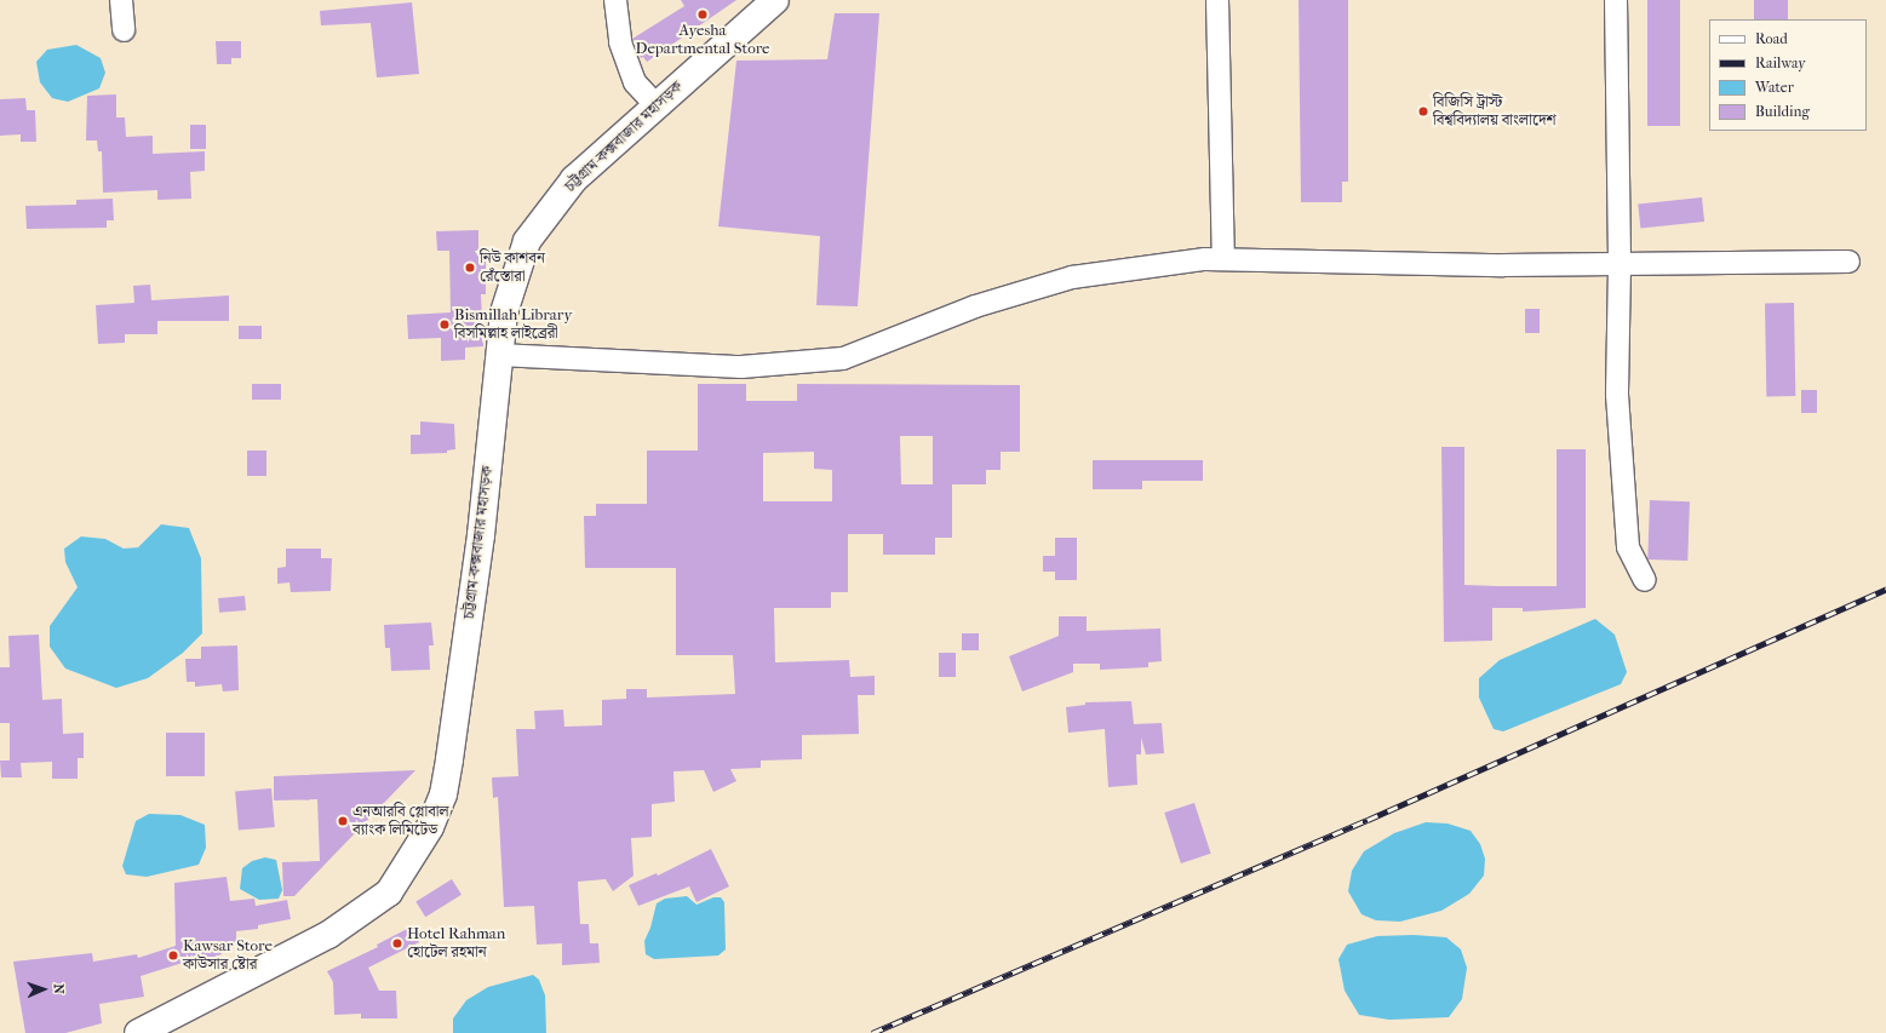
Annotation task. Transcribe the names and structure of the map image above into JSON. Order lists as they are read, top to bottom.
{
  "streets": {
    "highway": ["চট্টগ্রাম-কক্সবাজার মহাসড়ক"]
  },
  "places": [
    "Ayesha Departmental Store",
    "বিজিসি ট্রাস্ট বিশ্ববিদ্যালয় বাংলাদেশ",
    "নিউ কাশবন রেঁস্তোরা",
    "Bismillah Library বিসমিল্লাহ লাইব্রেরী",
    "এনআরবি গ্লোবাল ব্যাংক লিমিটেড",
    "Hotel Rahman হোটেল রহমান",
    "Kawsar Store কাউসার ষ্টোর"
  ],
  "legend": [
    "Road",
    "Railway",
    "Water",
    "Building"
  ],
  "north": "right"
}
